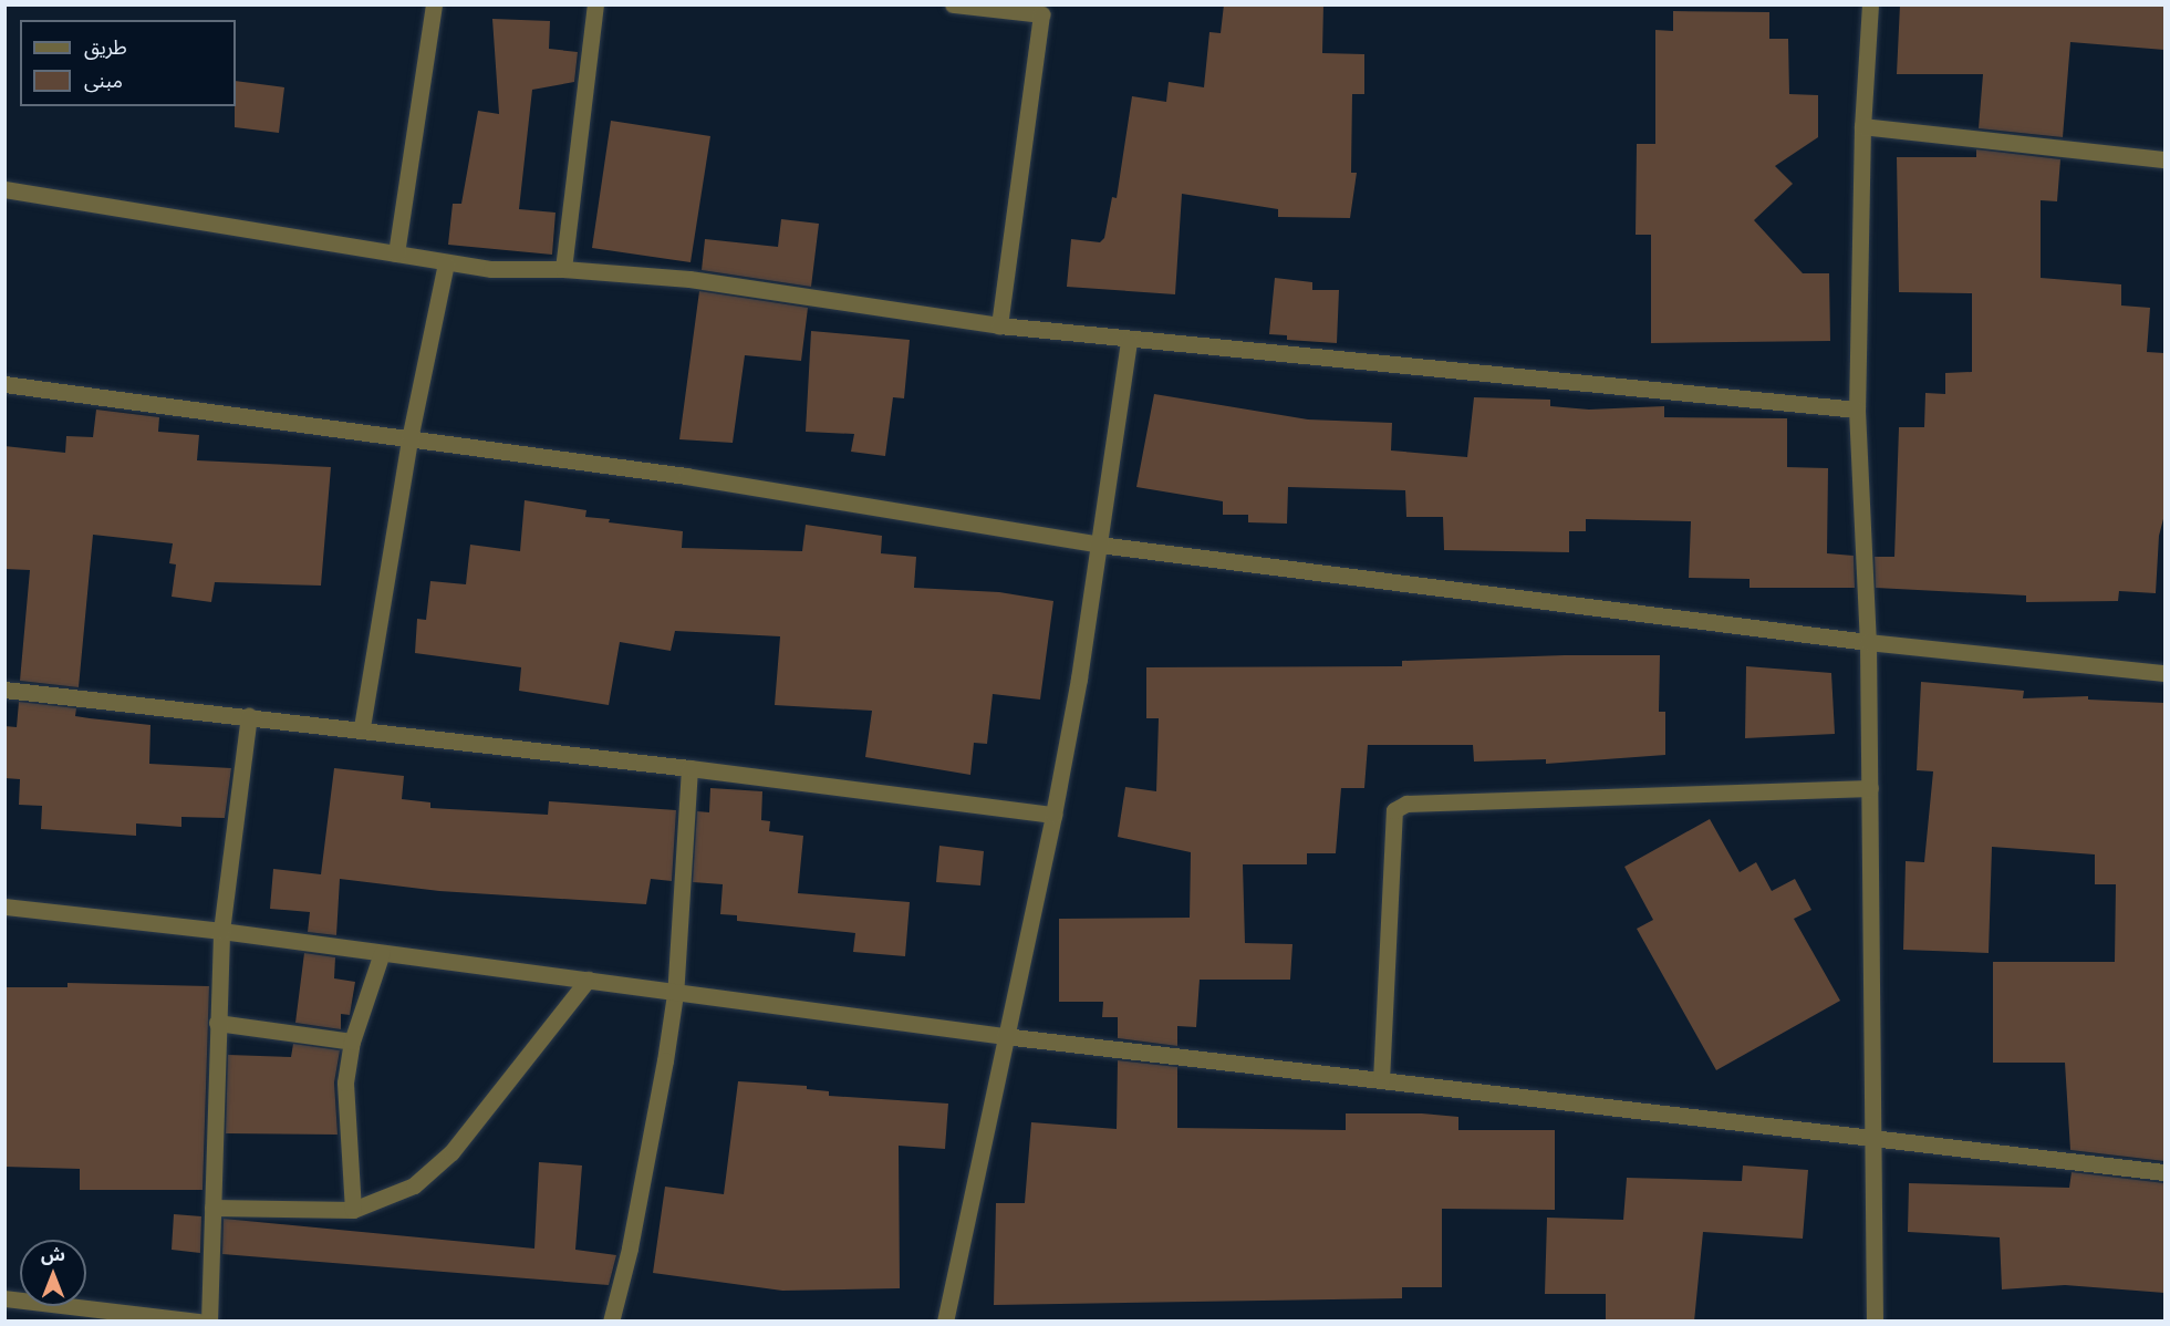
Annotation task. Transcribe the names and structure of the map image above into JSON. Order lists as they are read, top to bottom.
{
  "legend": ["طريق", "مبنى"],
  "north": "top"
}
